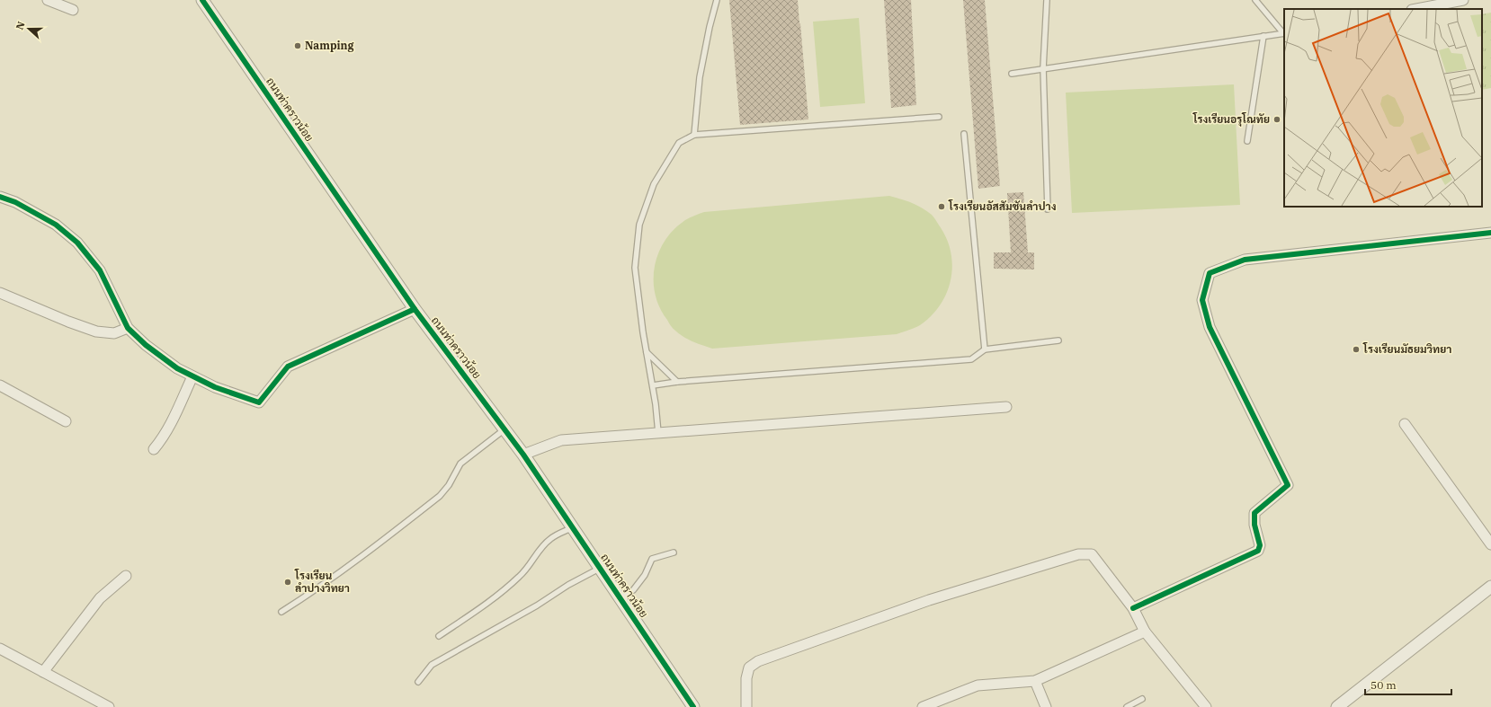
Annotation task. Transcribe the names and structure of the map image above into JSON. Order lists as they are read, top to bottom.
{
  "streets": {
    "street": ["ถนนท่าคราวน้อย"]
  },
  "places": [
    "Namping",
    "โรงเรียนอรุโณทัย",
    "โรงเรียนอัสสัมชันลำปาง",
    "โรงเรียนมัธยมวิทยา",
    "โรงเรียน ลำปางวิทยา"
  ],
  "scale_bar": "50 m",
  "north": "left"
}
